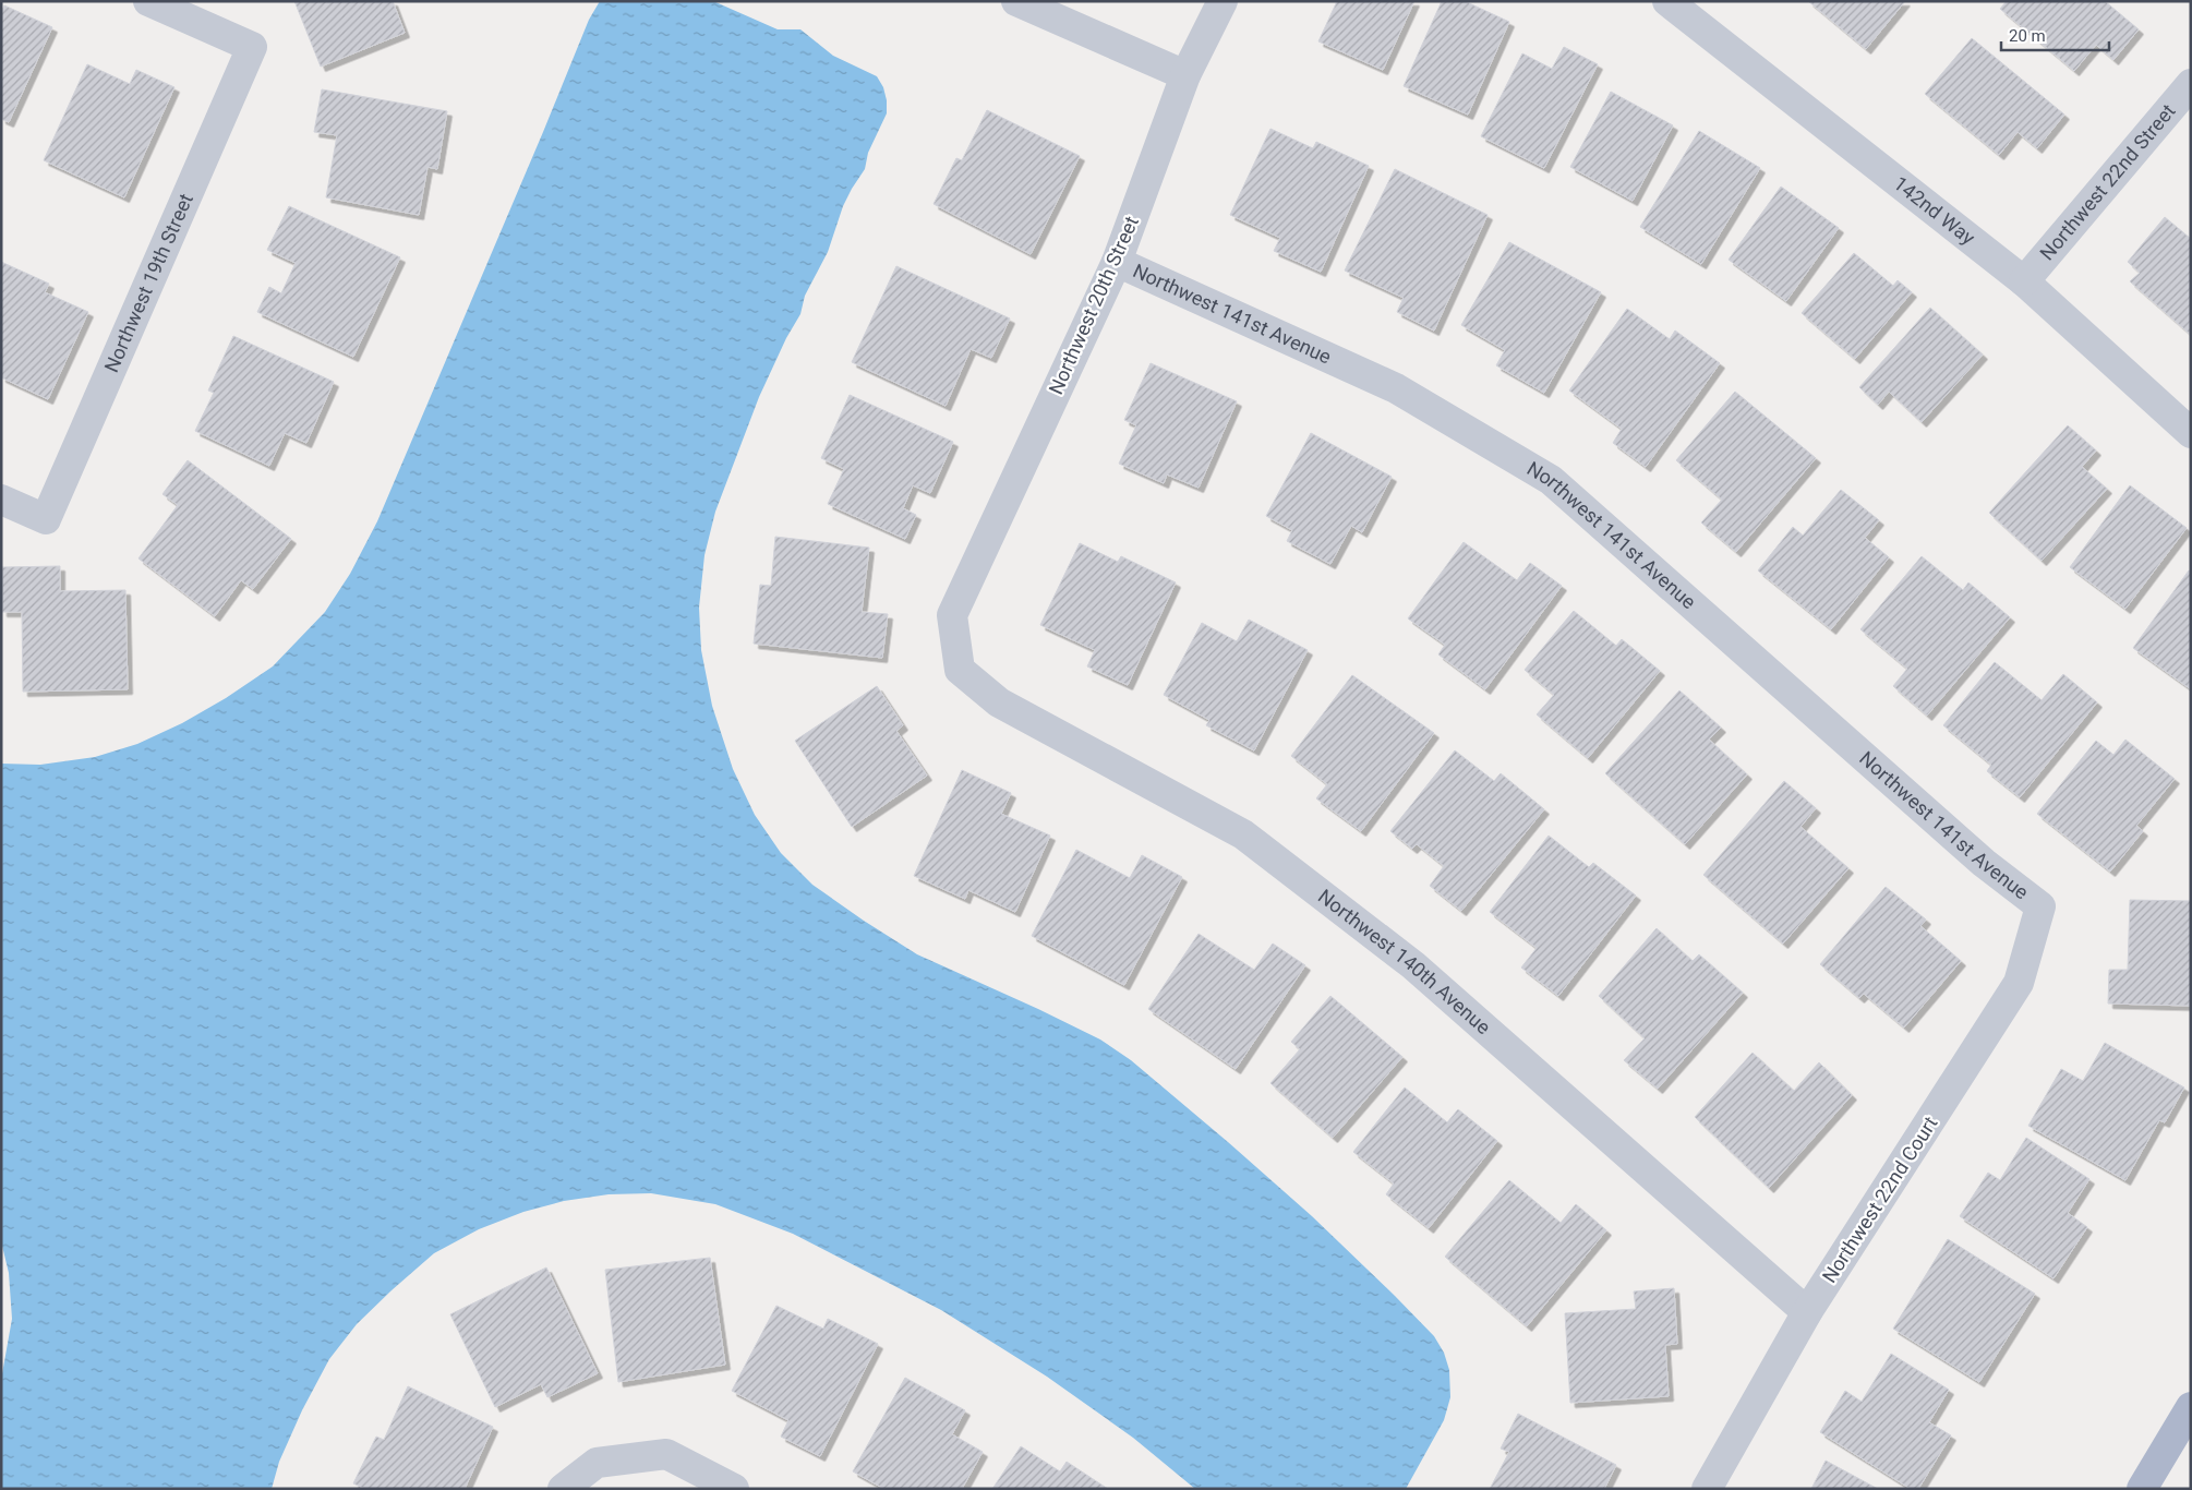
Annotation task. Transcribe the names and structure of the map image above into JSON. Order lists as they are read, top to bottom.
{
  "streets": {
    "street": [
      "Northwest 22nd Street",
      "142nd Way",
      "Northwest 19th Street",
      "Northwest 20th Street",
      "Northwest 141st Avenue",
      "Northwest 140th Avenue",
      "Northwest 22nd Court"
    ]
  },
  "crossings": [
    ["Northwest 22nd Street", "142nd Way"],
    ["Northwest 20th Street", "Northwest 141st Avenue"],
    ["Northwest 20th Street", "Northwest 140th Avenue"],
    ["Northwest 141st Avenue", "Northwest 22nd Court"],
    ["Northwest 140th Avenue", "Northwest 22nd Court"]
  ],
  "scale_bar": "20 m"
}
